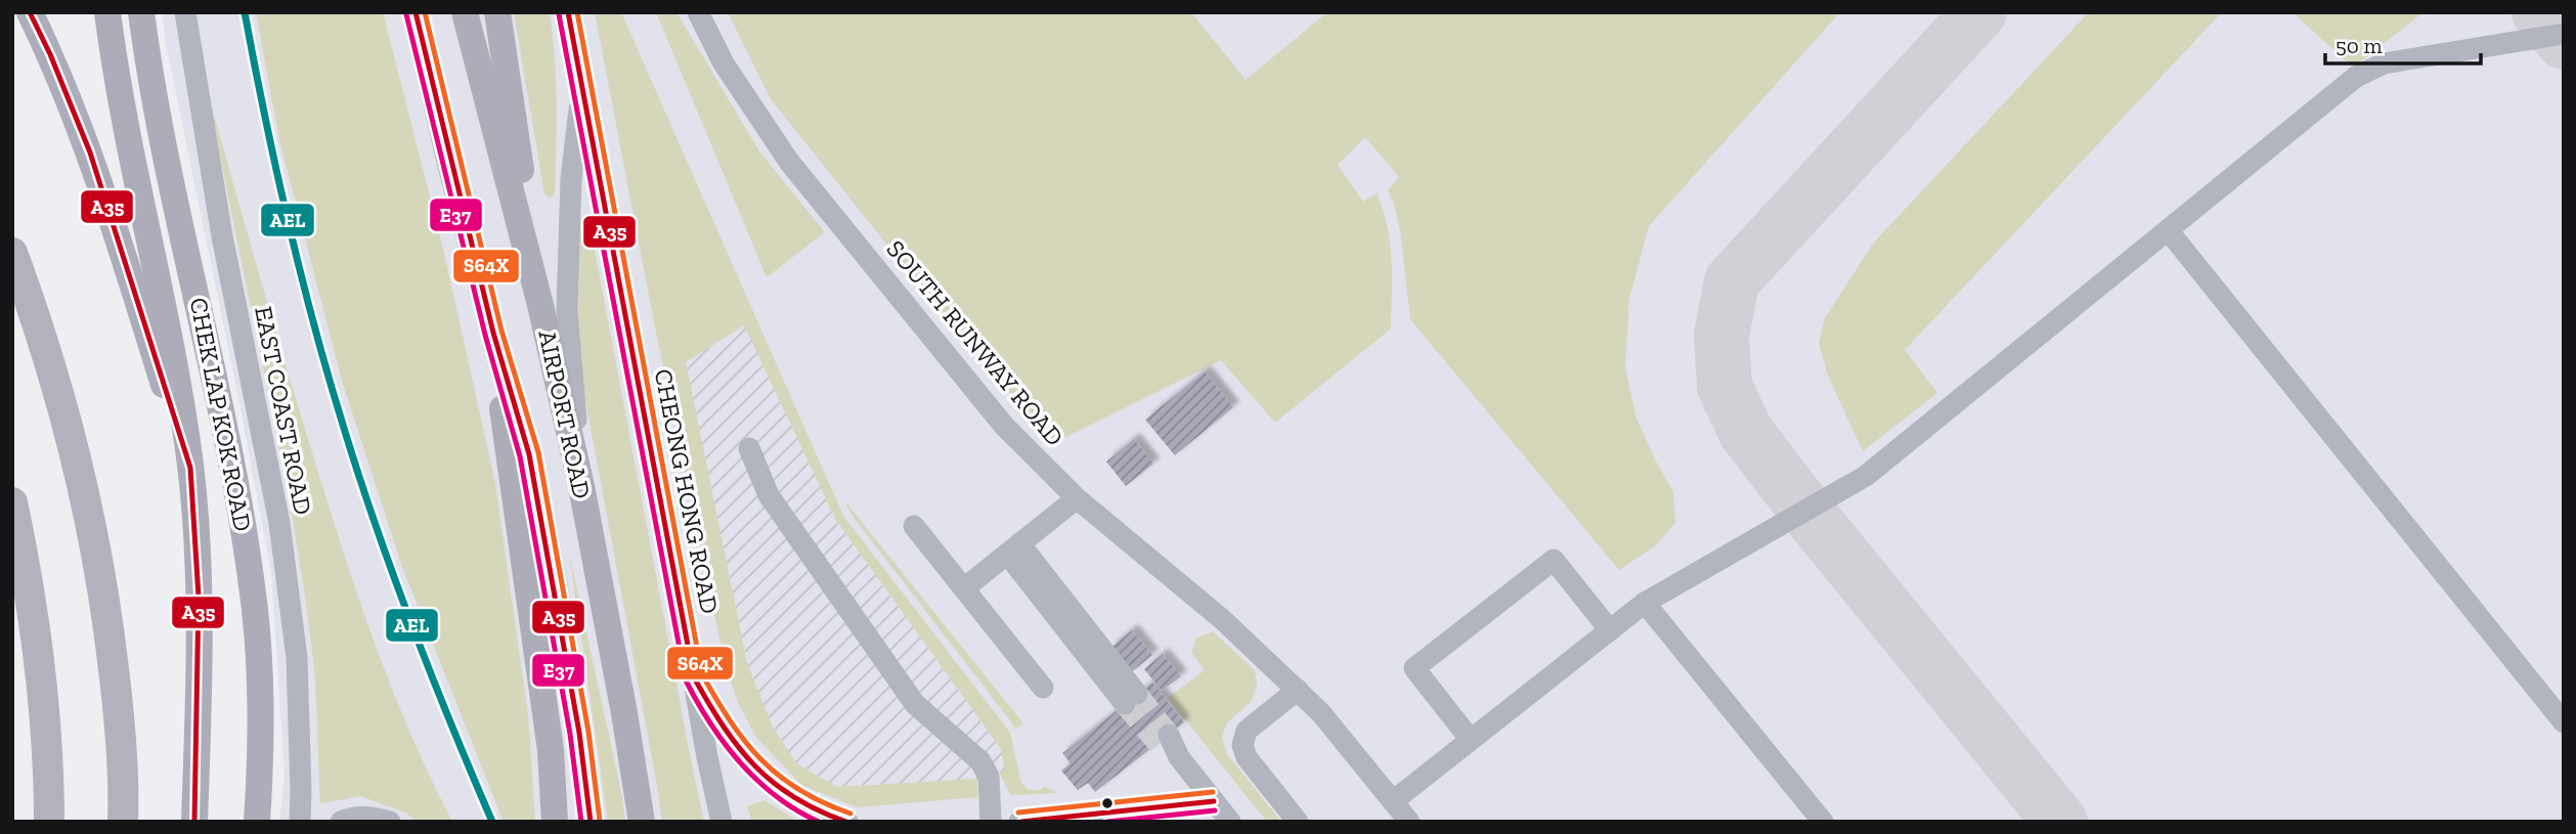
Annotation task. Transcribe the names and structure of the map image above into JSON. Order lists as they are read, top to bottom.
{
  "streets": {
    "main road": ["CHEK LAP KOK ROAD", "AIRPORT ROAD"],
    "street": ["SOUTH RUNWAY ROAD", "EAST COAST ROAD", "CHEONG HONG ROAD"]
  },
  "lines": [
    "transit line AEL",
    "transit line A35",
    "transit line S64X",
    "transit line E37"
  ],
  "scale_bar": "50 m"
}
